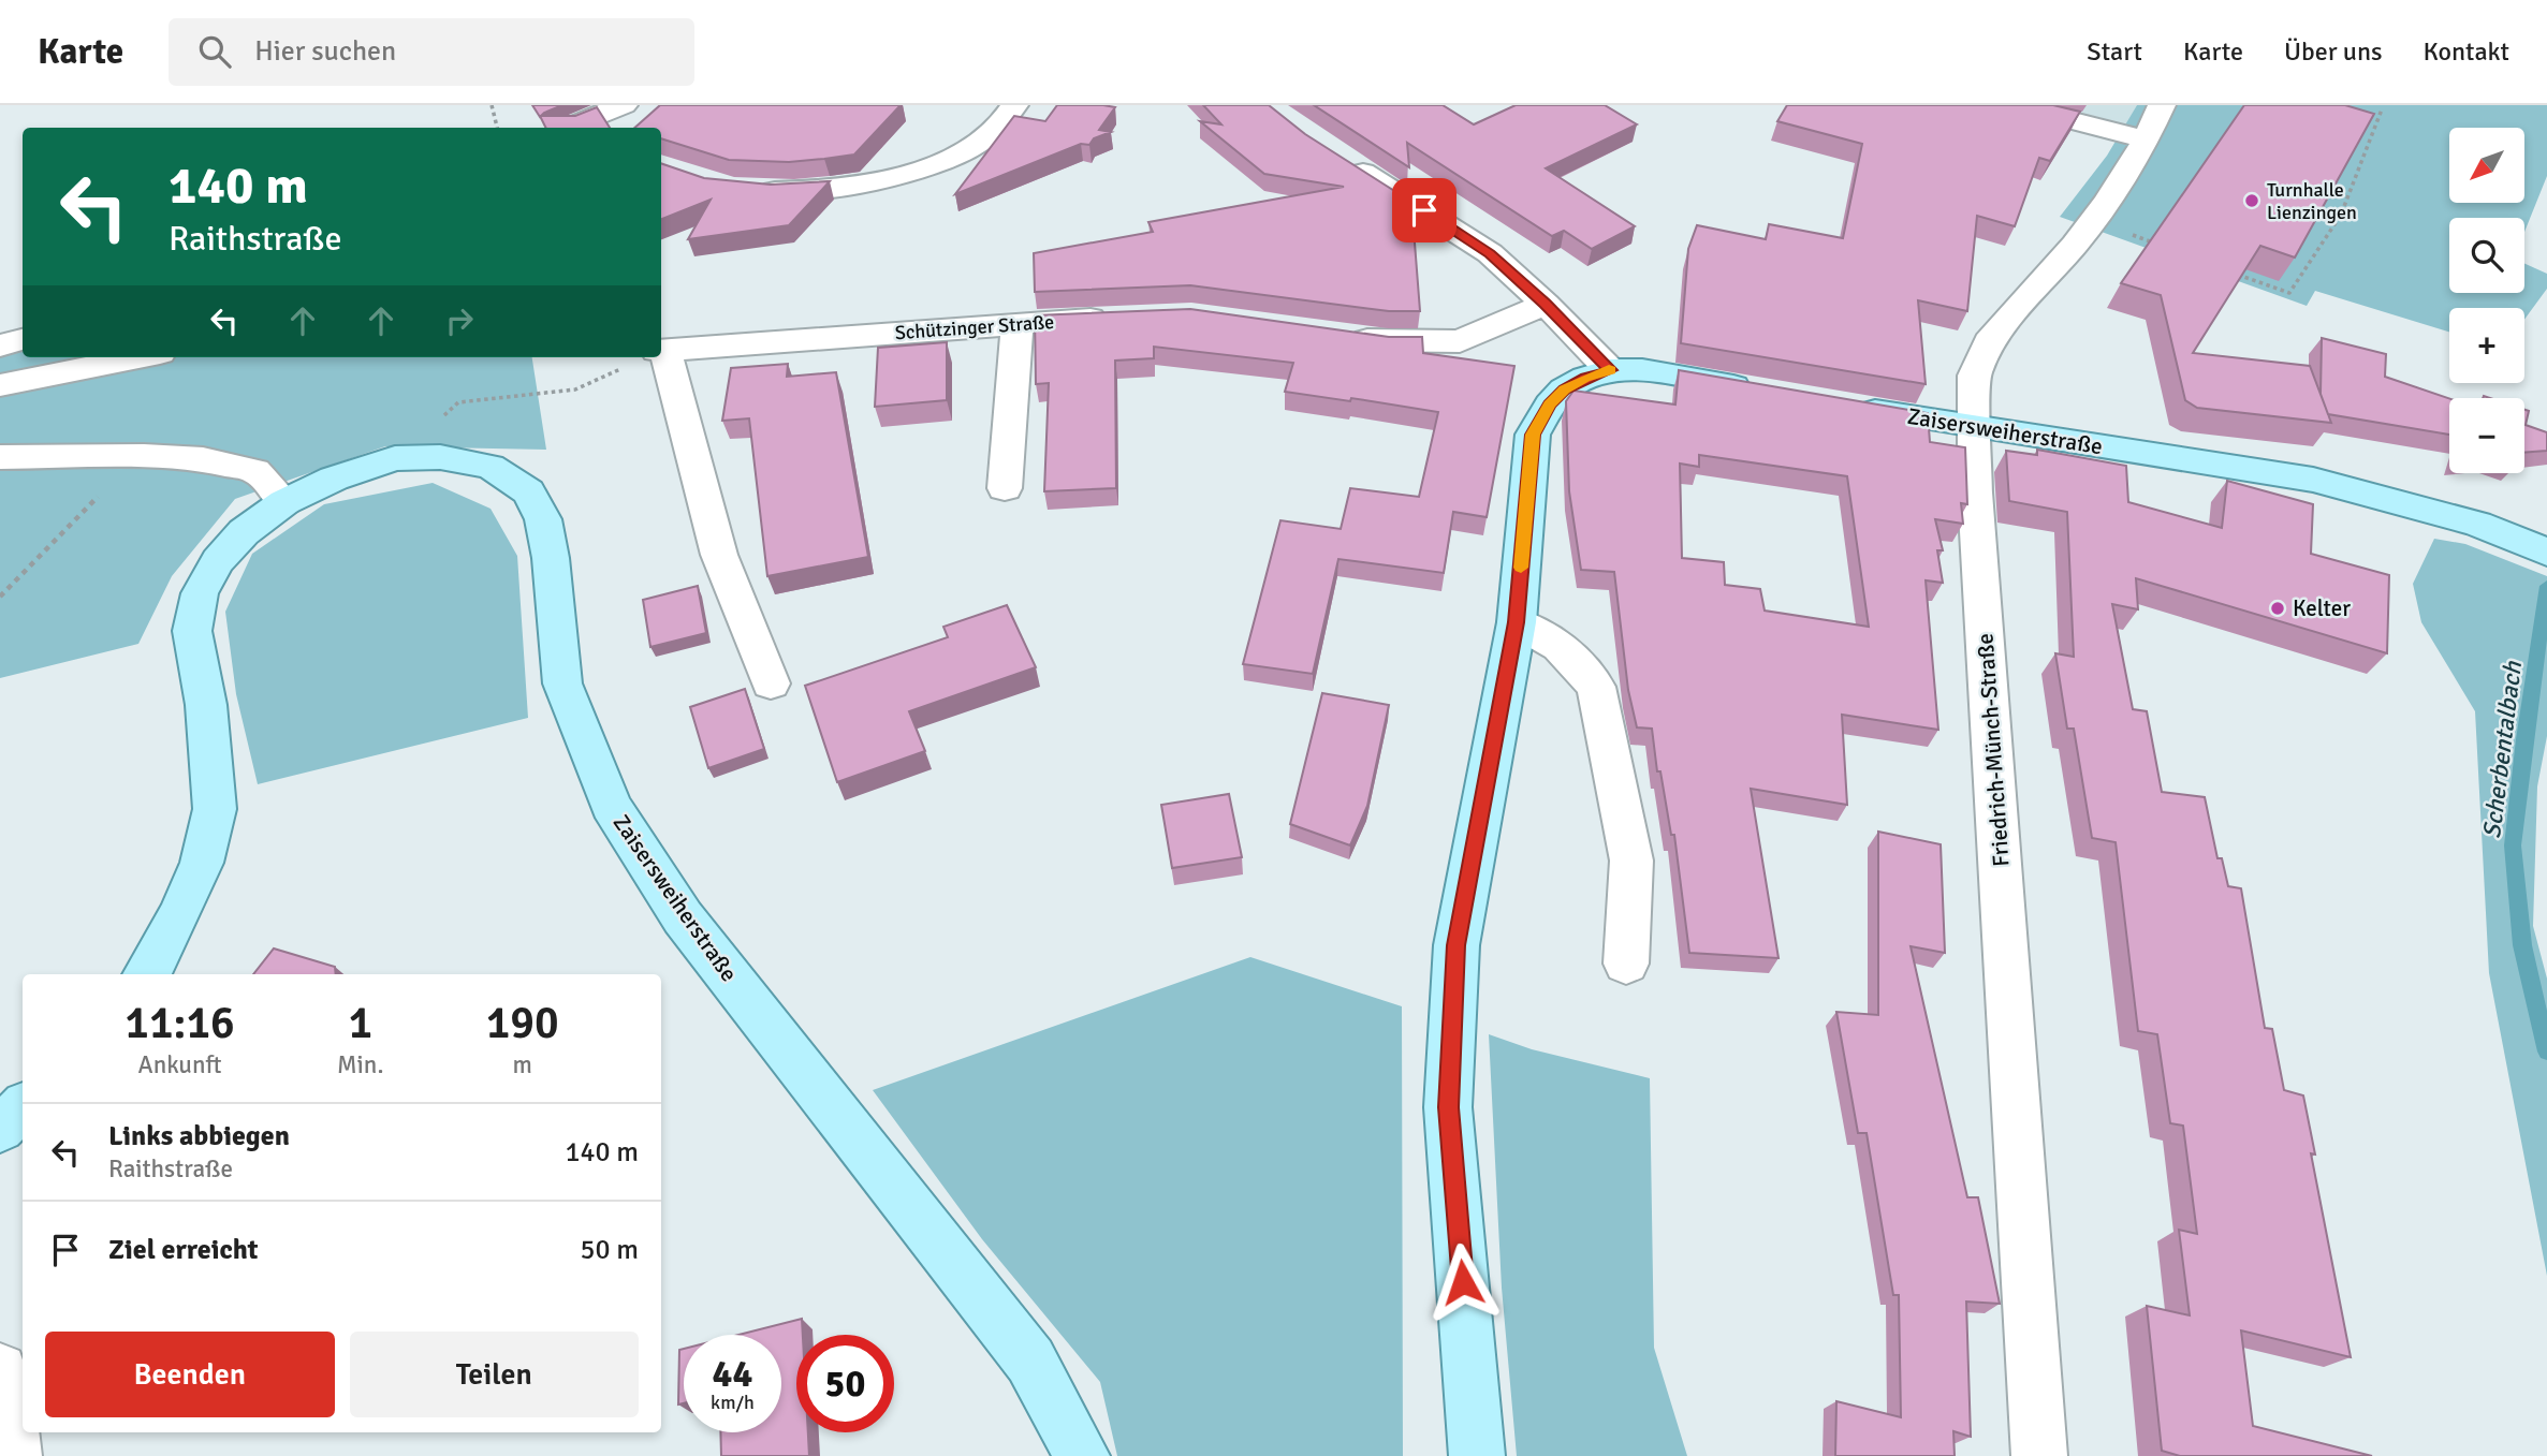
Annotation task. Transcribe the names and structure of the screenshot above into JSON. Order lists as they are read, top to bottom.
{
  "streets": {
    "main road": ["Zaisersweiherstraße"],
    "street": ["Schützinger Straße", "Friedrich-Münch-Straße"]
  },
  "crossings": [
    ["Zaisersweiherstraße", "Friedrich-Münch-Straße"]
  ],
  "water": ["Scherbentalbach"],
  "places": ["Turnhalle Lienzingen", "Kelter"],
  "north": "bottom left",
  "page": {
    "header": "Karte",
    "search": "Hier suchen",
    "nav": [
      "Start",
      "Karte",
      "Über uns",
      "Kontakt"
    ],
    "map_buttons": ["+", "−"],
    "turn": ["140 m", "Raithstraße"],
    "eta": [
      "11:16",
      "Ankunft",
      "1",
      "Min.",
      "190",
      "m"
    ],
    "list": [
      {
        "name": "Links abbiegen",
        "note": "Raithstraße",
        "value": "140 m"
      },
      {
        "name": "Ziel erreicht",
        "value": "50 m"
      }
    ],
    "buttons": ["Beenden", "Teilen"],
    "speed": "44 km/h",
    "limit": "50"
  }
}
